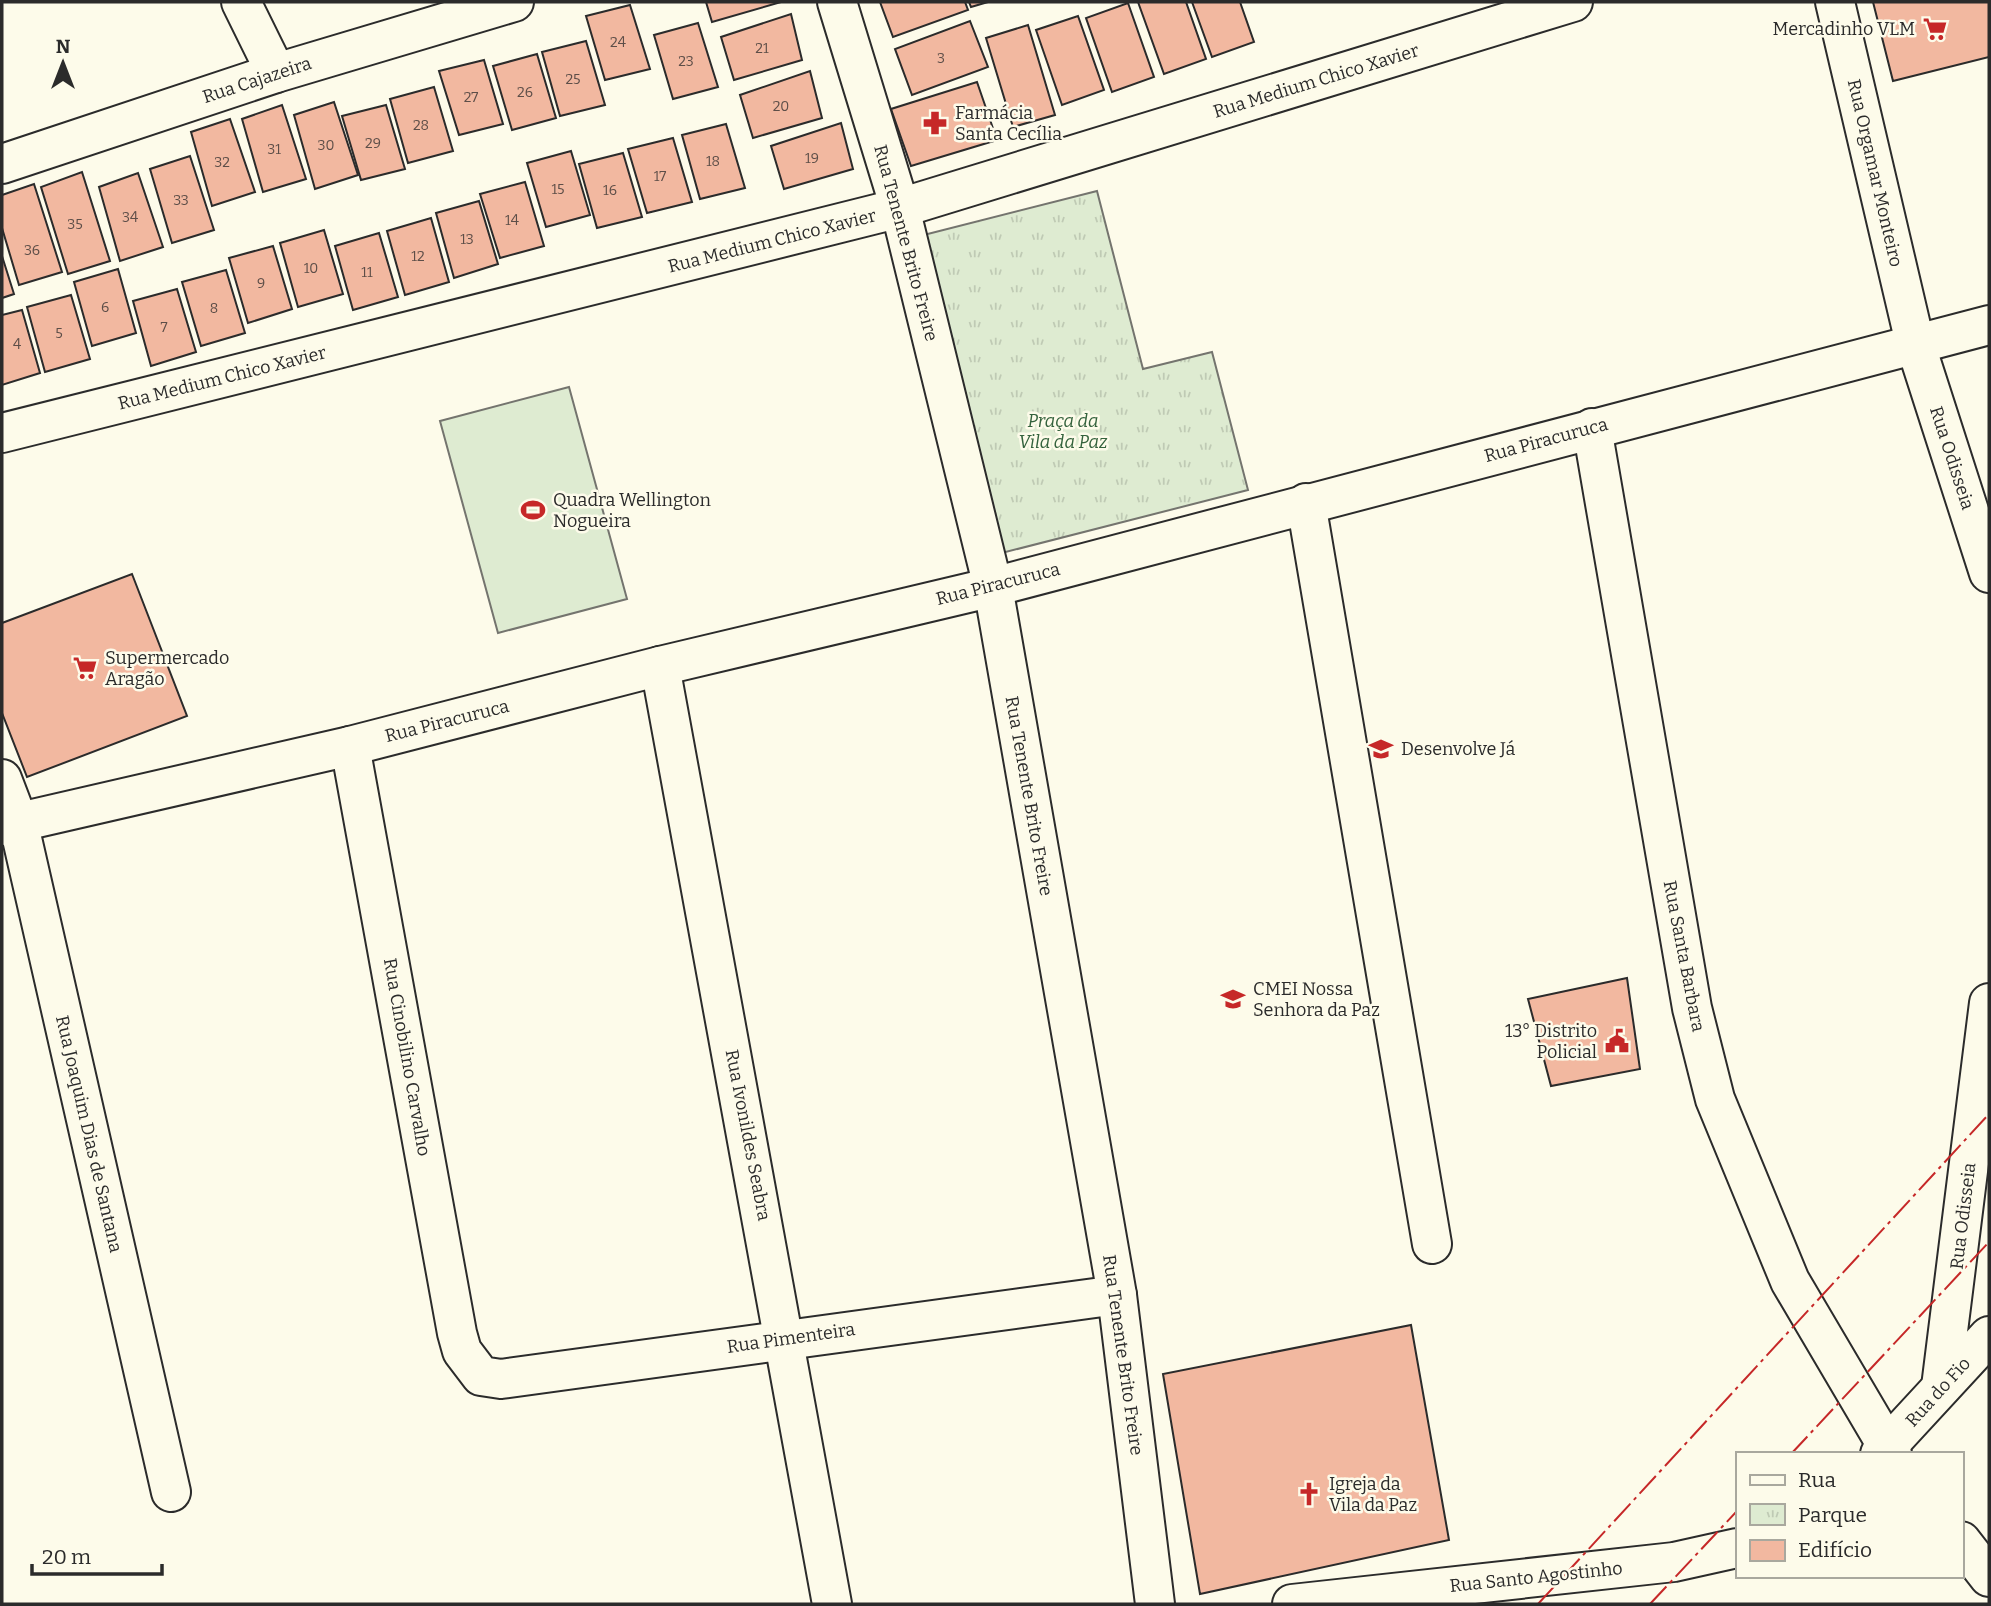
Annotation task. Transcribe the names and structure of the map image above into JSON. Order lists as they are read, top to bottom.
{
  "streets": {
    "street": [
      "Rua Cajazeira",
      "Rua Medium Chico Xavier",
      "Rua Orgamar Monteiro",
      "Rua Tenente Brito Freire",
      "Rua Piracuruca",
      "Rua Odisseia",
      "Rua Santa Barbara",
      "Rua Cinobilino Carvalho",
      "Rua Joaquim Dias de Santana",
      "Rua Ivonildes Seabra",
      "Rua Pimenteira",
      "Rua do Fio",
      "Rua Santo Agostinho"
    ]
  },
  "crossings": [
    ["Rua Medium Chico Xavier", "Rua Tenente Brito Freire"],
    ["Rua Orgamar Monteiro", "Rua Piracuruca"],
    ["Rua Orgamar Monteiro", "Rua Odisseia"],
    ["Rua Tenente Brito Freire", "Rua Piracuruca"],
    ["Rua Tenente Brito Freire", "Rua Pimenteira"],
    ["Rua Piracuruca", "Rua Odisseia"],
    ["Rua Piracuruca", "Rua Santa Barbara"],
    ["Rua Piracuruca", "Rua Cinobilino Carvalho"],
    ["Rua Piracuruca", "Rua Joaquim Dias de Santana"],
    ["Rua Piracuruca", "Rua Ivonildes Seabra"],
    ["Rua Odisseia", "Rua do Fio"],
    ["Rua Santa Barbara", "Rua do Fio"],
    ["Rua Cinobilino Carvalho", "Rua Pimenteira"],
    ["Rua Ivonildes Seabra", "Rua Pimenteira"]
  ],
  "parks": ["Praça da Vila da Paz"],
  "places": {
    "supermarket": ["Mercadinho VLM", "Supermercado Aragão"],
    "pharmacy": ["Farmácia Santa Cecília"],
    "sports": ["Quadra Wellington Nogueira"],
    "school or university": ["Desenvolve Já", "CMEI Nossa Senhora da Paz"],
    "public building": ["13° Distrito Policial"],
    "church": ["Igreja da Vila da Paz"]
  },
  "house_numbers": [
    "24",
    "21",
    "3",
    "23",
    "25",
    "26",
    "27",
    "20",
    "28",
    "29",
    "30",
    "31",
    "19",
    "18",
    "32",
    "17",
    "15",
    "16",
    "33",
    "34",
    "14",
    "35",
    "13",
    "36",
    "12",
    "10",
    "11",
    "9",
    "6",
    "8",
    "7",
    "5",
    "4"
  ],
  "legend": ["Rua", "Parque", "Edifício"],
  "scale_bar": "20 m",
  "north": "top"
}
